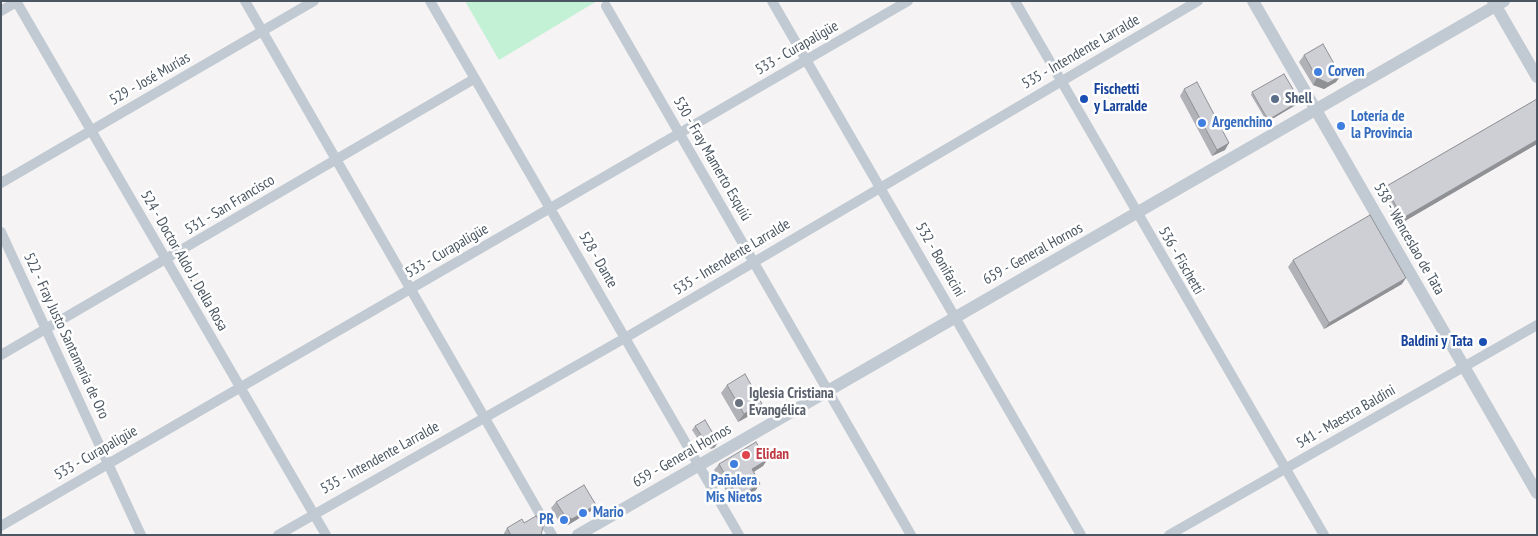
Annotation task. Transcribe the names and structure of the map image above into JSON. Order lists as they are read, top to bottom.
{
  "streets": {
    "street": [
      "533 - Curapaligüe",
      "535 - Intendente Larralde",
      "529 - José Murías",
      "530 - Fray Mamerto Esquiú",
      "531 - San Francisco",
      "538 - Wenceslao de Tata",
      "659 - General Hornos",
      "528 - Dante",
      "532 - Bonifacini",
      "524 - Doctor Aldo J. Della Rosa",
      "536 - Fischetti",
      "522 - Fray Justo Santamaría de Oro",
      "541 - Maestra Baldini"
    ]
  },
  "crossings": [
    ["533 - Curapaligüe", "530 - Fray Mamerto Esquiú"],
    ["533 - Curapaligüe", "528 - Dante"],
    ["533 - Curapaligüe", "532 - Bonifacini"],
    ["533 - Curapaligüe", "524 - Doctor Aldo J. Della Rosa"],
    ["533 - Curapaligüe", "522 - Fray Justo Santamaría de Oro"],
    ["535 - Intendente Larralde", "530 - Fray Mamerto Esquiú"],
    ["535 - Intendente Larralde", "528 - Dante"],
    ["535 - Intendente Larralde", "532 - Bonifacini"],
    ["535 - Intendente Larralde", "524 - Doctor Aldo J. Della Rosa"],
    ["535 - Intendente Larralde", "536 - Fischetti"],
    ["529 - José Murías", "524 - Doctor Aldo J. Della Rosa"],
    ["530 - Fray Mamerto Esquiú", "659 - General Hornos"],
    ["531 - San Francisco", "528 - Dante"],
    ["531 - San Francisco", "524 - Doctor Aldo J. Della Rosa"],
    ["531 - San Francisco", "522 - Fray Justo Santamaría de Oro"],
    ["538 - Wenceslao de Tata", "659 - General Hornos"],
    ["538 - Wenceslao de Tata", "541 - Maestra Baldini"],
    ["659 - General Hornos", "528 - Dante"],
    ["659 - General Hornos", "532 - Bonifacini"],
    ["659 - General Hornos", "536 - Fischetti"],
    ["536 - Fischetti", "541 - Maestra Baldini"]
  ],
  "places": [
    "Corven",
    "Fischetti y Larralde",
    "Shell",
    "Argenchino",
    "Lotería de la Provincia",
    "Baldini y Tata",
    "Iglesia Cristiana Evangélica",
    "Elidan",
    "Pañalera Mis Nietos",
    "Mario",
    "PR"
  ]
}
